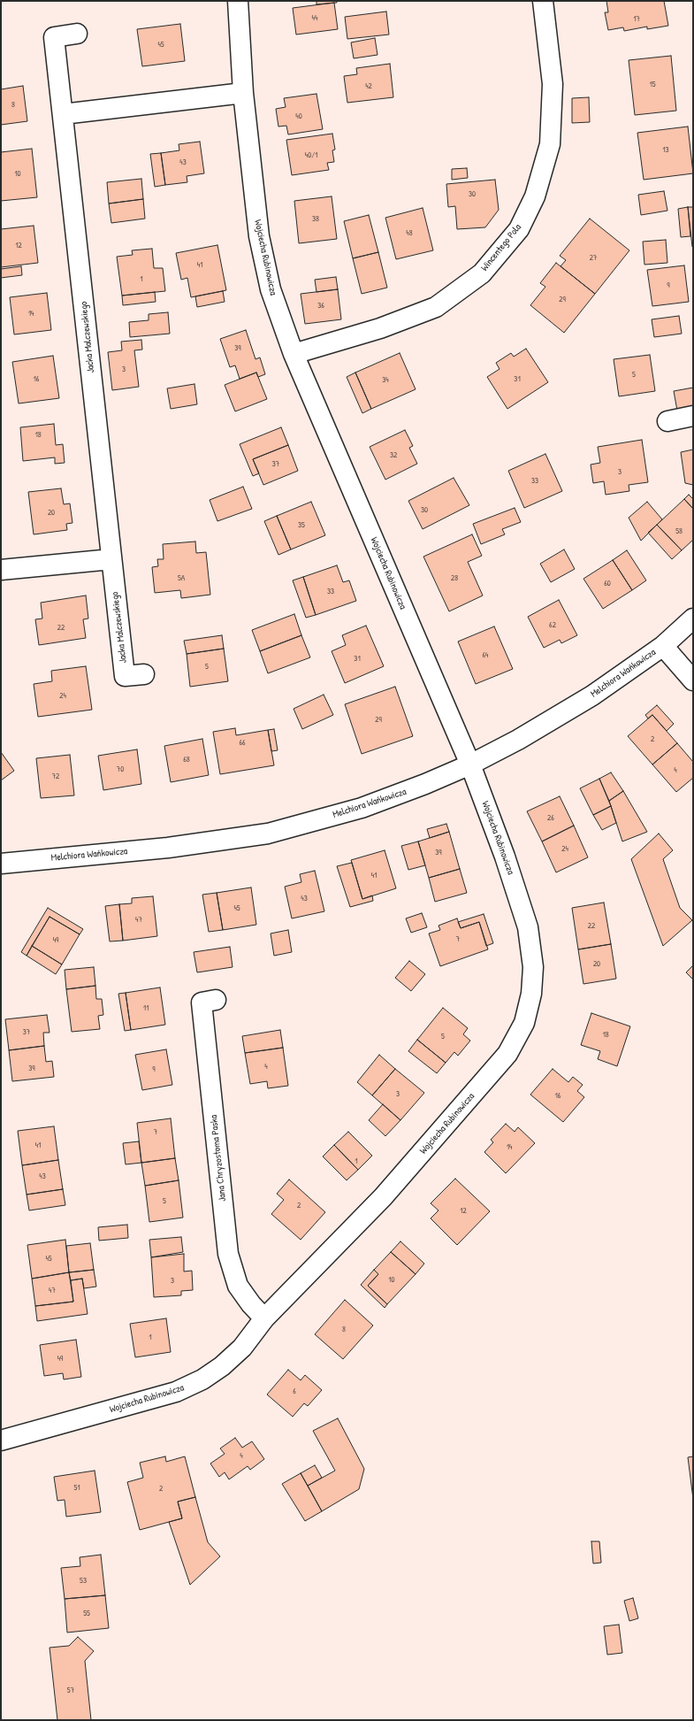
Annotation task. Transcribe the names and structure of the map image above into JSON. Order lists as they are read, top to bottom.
{
  "streets": {
    "street": [
      "Wincentego Pola",
      "Wojciecha Rubinowicza",
      "Jacka Malczewskiego",
      "Melchiora Wańkowicza",
      "Jana Chryzostoma Paska"
    ]
  },
  "crossings": [
    ["Wincentego Pola", "Wojciecha Rubinowicza"],
    ["Wojciecha Rubinowicza", "Melchiora Wańkowicza"],
    ["Wojciecha Rubinowicza", "Jana Chryzostoma Paska"]
  ],
  "house_numbers": [
    "44",
    "17",
    "45",
    "15",
    "42",
    "8",
    "40",
    "13",
    "40/1",
    "43",
    "10",
    "30",
    "38",
    "48",
    "12",
    "27",
    "41",
    "1",
    "9",
    "29",
    "36",
    "14",
    "39",
    "3",
    "5",
    "16",
    "31",
    "34",
    "18",
    "32",
    "37",
    "3",
    "33",
    "30",
    "20",
    "35",
    "58",
    "5A",
    "28",
    "60",
    "33",
    "62",
    "22",
    "64",
    "31",
    "5",
    "24",
    "29",
    "2",
    "66",
    "68",
    "70",
    "4",
    "72",
    "26",
    "24",
    "39",
    "41",
    "43",
    "45",
    "47",
    "22",
    "7",
    "49",
    "20",
    "11",
    "37",
    "18",
    "5",
    "4",
    "39",
    "9",
    "3",
    "16",
    "7",
    "41",
    "14",
    "1",
    "43",
    "5",
    "2",
    "12",
    "45",
    "10",
    "3",
    "47",
    "8",
    "1",
    "49",
    "6",
    "4",
    "51",
    "2",
    "53",
    "55",
    "57"
  ]
}
